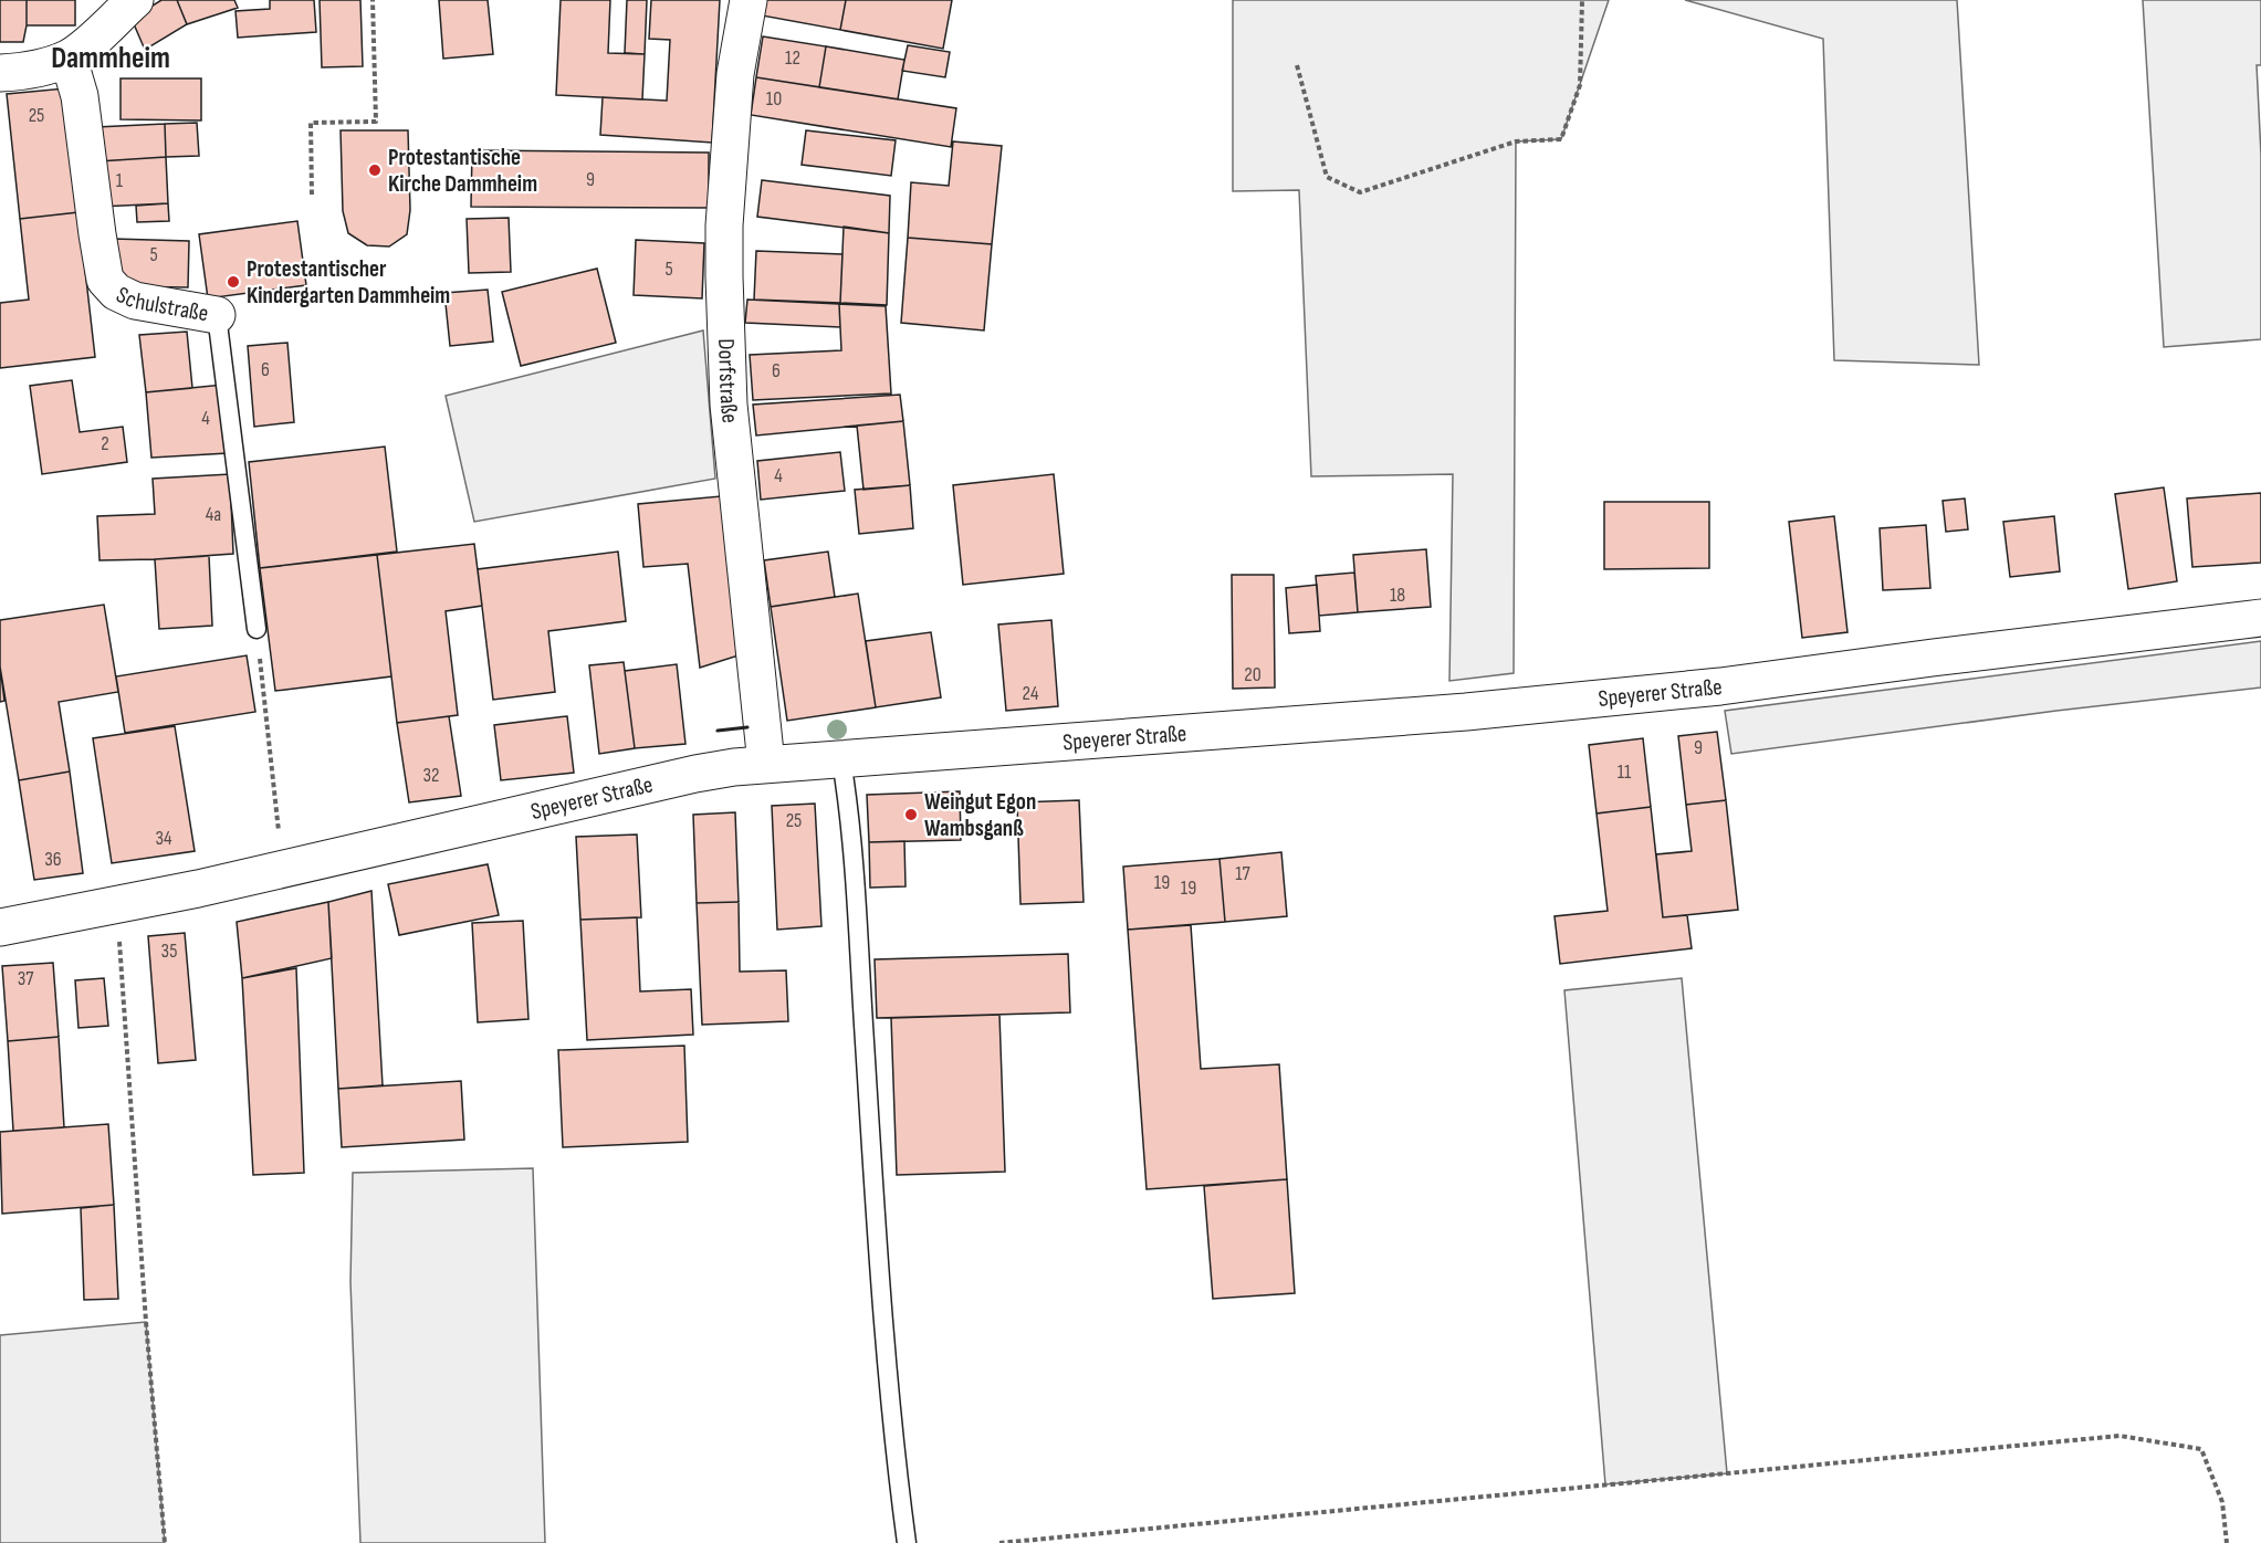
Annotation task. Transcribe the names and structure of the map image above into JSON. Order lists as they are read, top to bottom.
{
  "streets": {
    "street": ["Schulstraße", "Dorfstraße", "Speyerer Straße"]
  },
  "crossings": [
    ["Dorfstraße", "Speyerer Straße"]
  ],
  "districts": ["Dammheim"],
  "places": ["Protestantische Kirche Dammheim", "Protestantischer Kindergarten Dammheim", "Weingut Egon Wambsganß"],
  "house_numbers": [
    "12",
    "10",
    "25",
    "9",
    "1",
    "5",
    "5",
    "6",
    "6",
    "4",
    "2",
    "4",
    "4a",
    "18",
    "20",
    "24",
    "9",
    "11",
    "32",
    "25",
    "34",
    "36",
    "17",
    "19",
    "19",
    "35",
    "37"
  ]
}
